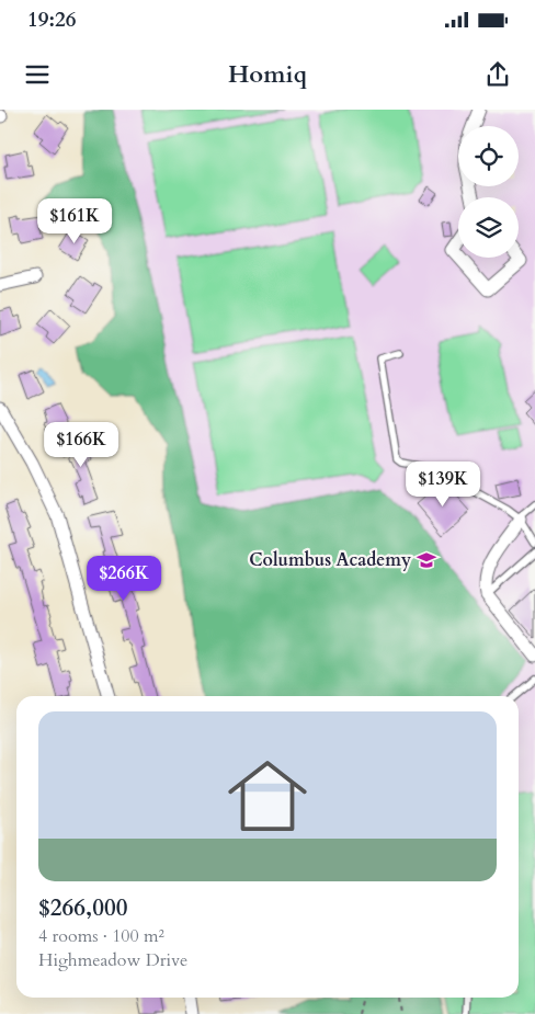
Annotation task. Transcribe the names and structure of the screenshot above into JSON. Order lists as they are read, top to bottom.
{
  "places": {
    "school or university": ["Columbus Academy"]
  },
  "page": {
    "status": "19:26",
    "header": "Homiq",
    "price": [
      "$161K",
      "$166K",
      "$139K",
      "$266K"
    ],
    "list": [
      {
        "name": "$266,000",
        "note": "4 rooms · 100 m² · Highmeadow Drive"
      }
    ]
  }
}
